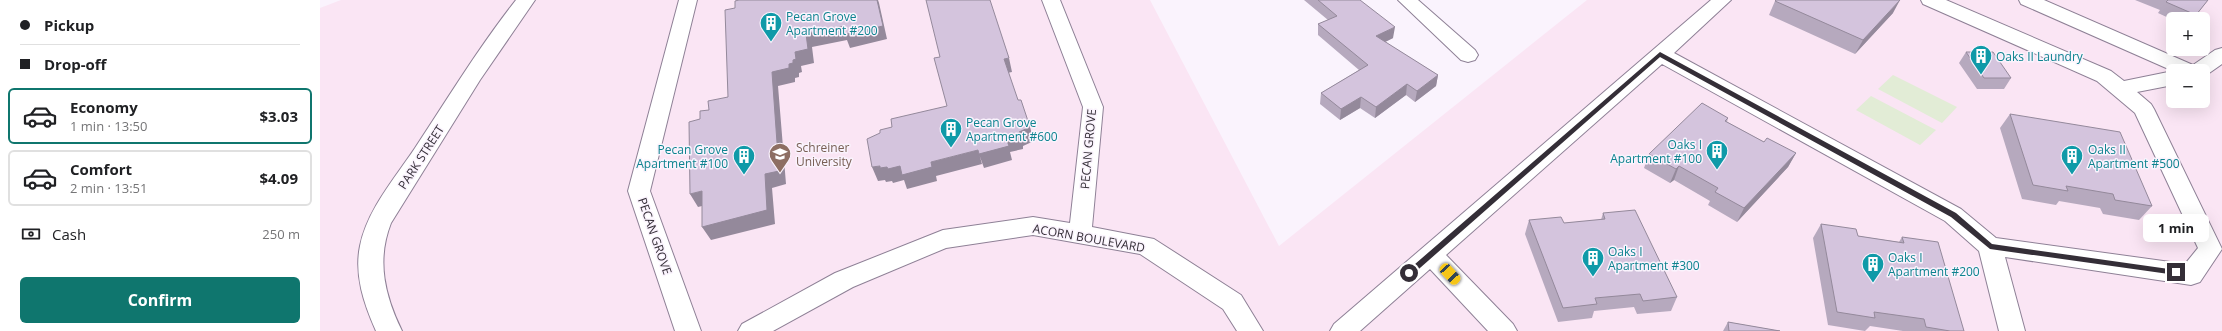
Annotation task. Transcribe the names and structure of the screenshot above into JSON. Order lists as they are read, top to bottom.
{
  "streets": {
    "street": ["PECAN GROVE", "PARK STREET", "ACORN BOULEVARD"]
  },
  "crossings": [
    ["PECAN GROVE", "ACORN BOULEVARD"]
  ],
  "places": {
    "building": [
      "Pecan Grove Apartment #200",
      "Oaks II Laundry",
      "Pecan Grove Apartment #600",
      "Oaks I Apartment #100",
      "Pecan Grove Apartment #100",
      "Oaks II Apartment #500",
      "Oaks I Apartment #300",
      "Oaks I Apartment #200"
    ],
    "school or university": ["Schreiner University"]
  },
  "page": {
    "banner": ["Pickup", "Drop-off"],
    "map_buttons": ["+", "−"],
    "list": [
      {
        "name": "Economy",
        "note": "1 min · 13:50",
        "value": "$3.03"
      },
      {
        "name": "Comfort",
        "note": "2 min · 13:51",
        "value": "$4.09"
      }
    ],
    "pay": ["Cash", "250 m"],
    "bubble": "1 min",
    "buttons": "Confirm"
  }
}
